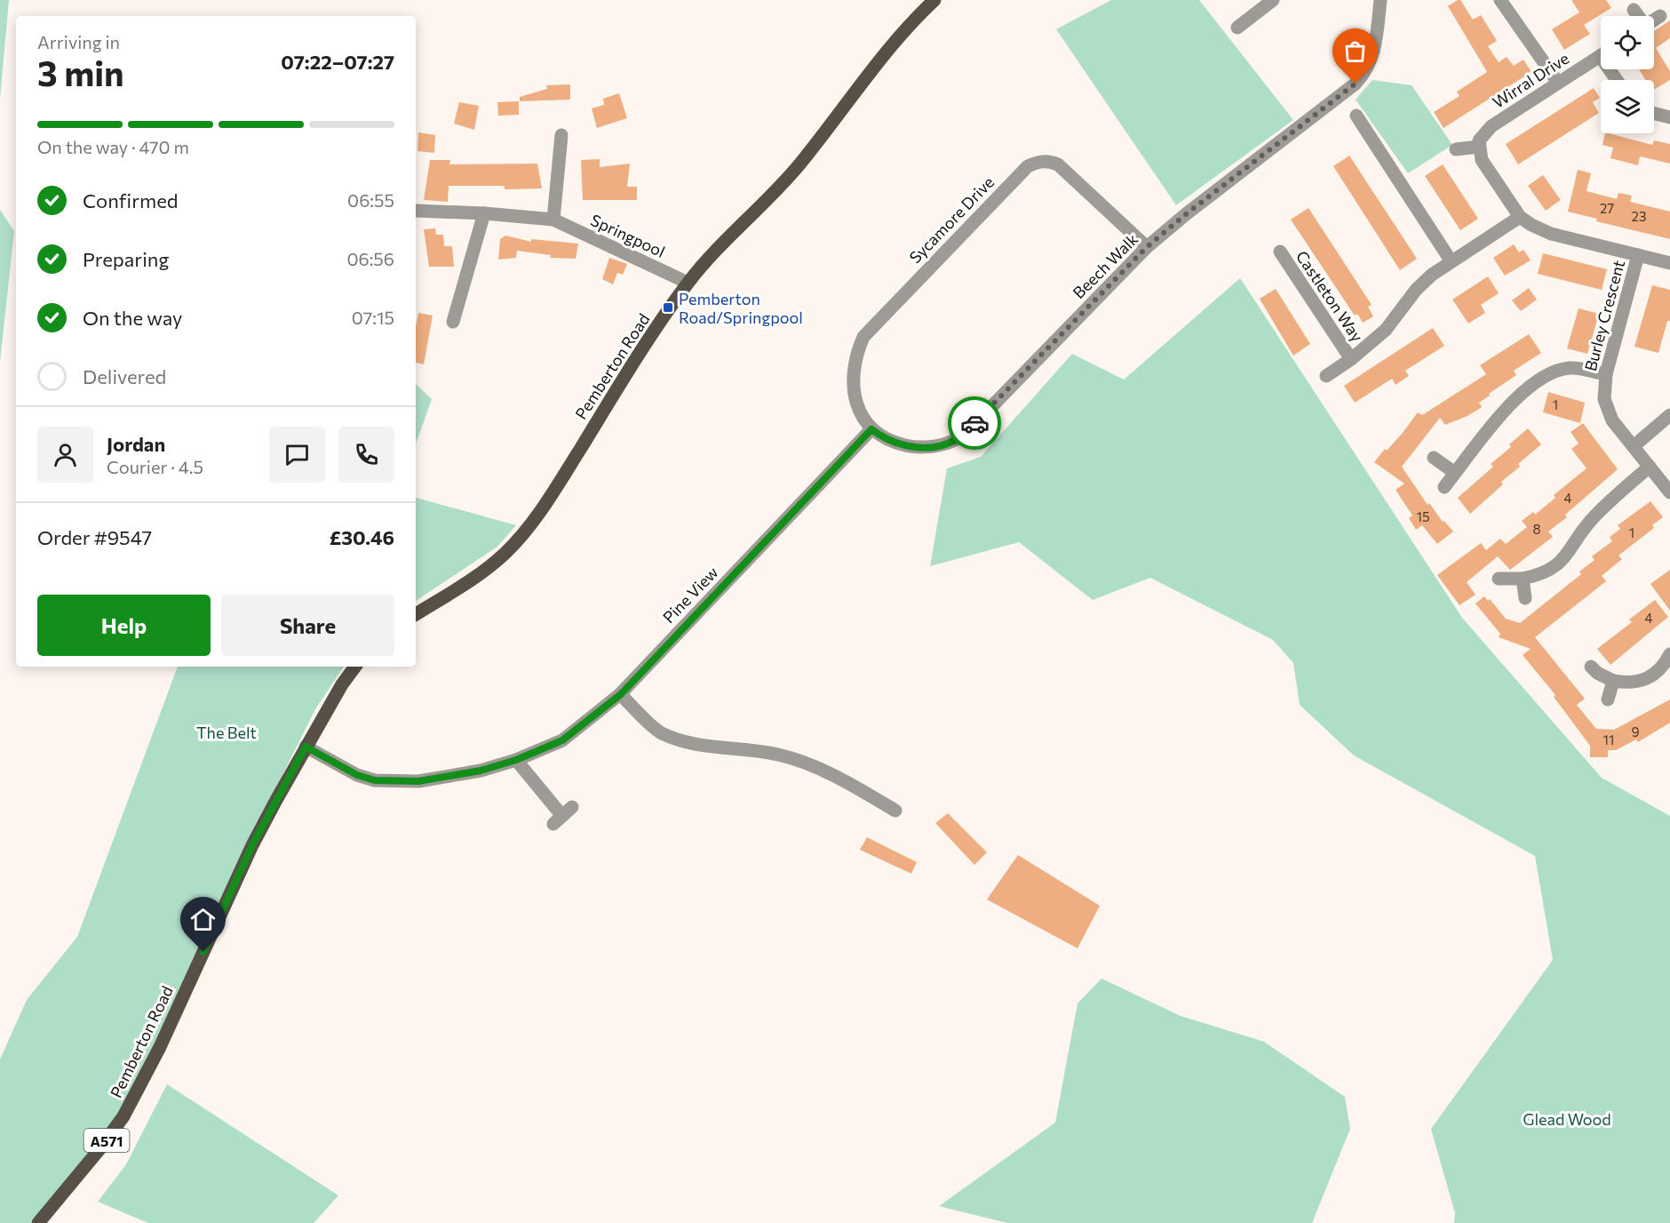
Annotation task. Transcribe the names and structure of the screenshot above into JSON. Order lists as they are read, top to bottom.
{
  "streets": {
    "main road": ["Pemberton Road", "A571"],
    "street": [
      "Wirral Drive",
      "Sycamore Drive",
      "Springpool",
      "Beech Walk",
      "Castleton Way",
      "Burley Crescent",
      "Pine View"
    ]
  },
  "crossings": [
    ["Sycamore Drive", "Beech Walk"],
    ["Sycamore Drive", "Pine View"],
    ["Springpool", "Pemberton Road"],
    ["Beech Walk", "Pine View"],
    ["Pemberton Road", "Pine View"]
  ],
  "parks": ["The Belt", "Glead Wood"],
  "places": {
    "transit": ["Pemberton Road/Springpool"]
  },
  "house_numbers": [
    "27",
    "23",
    "1",
    "4",
    "15",
    "8",
    "1",
    "4",
    "9",
    "11"
  ],
  "page": {
    "heading": ["3 min", "Arriving in", "07:22–07:27"],
    "panel": [
      "Jordan",
      "Courier · 4.5",
      "Order #9547",
      "£30.46"
    ],
    "bar": "On the way · 470 m",
    "list": [
      ["Confirmed", "06:55"],
      ["Preparing", "06:56"],
      ["On the way", "07:15"],
      "Delivered"
    ],
    "buttons": ["Help", "Share"]
  }
}
